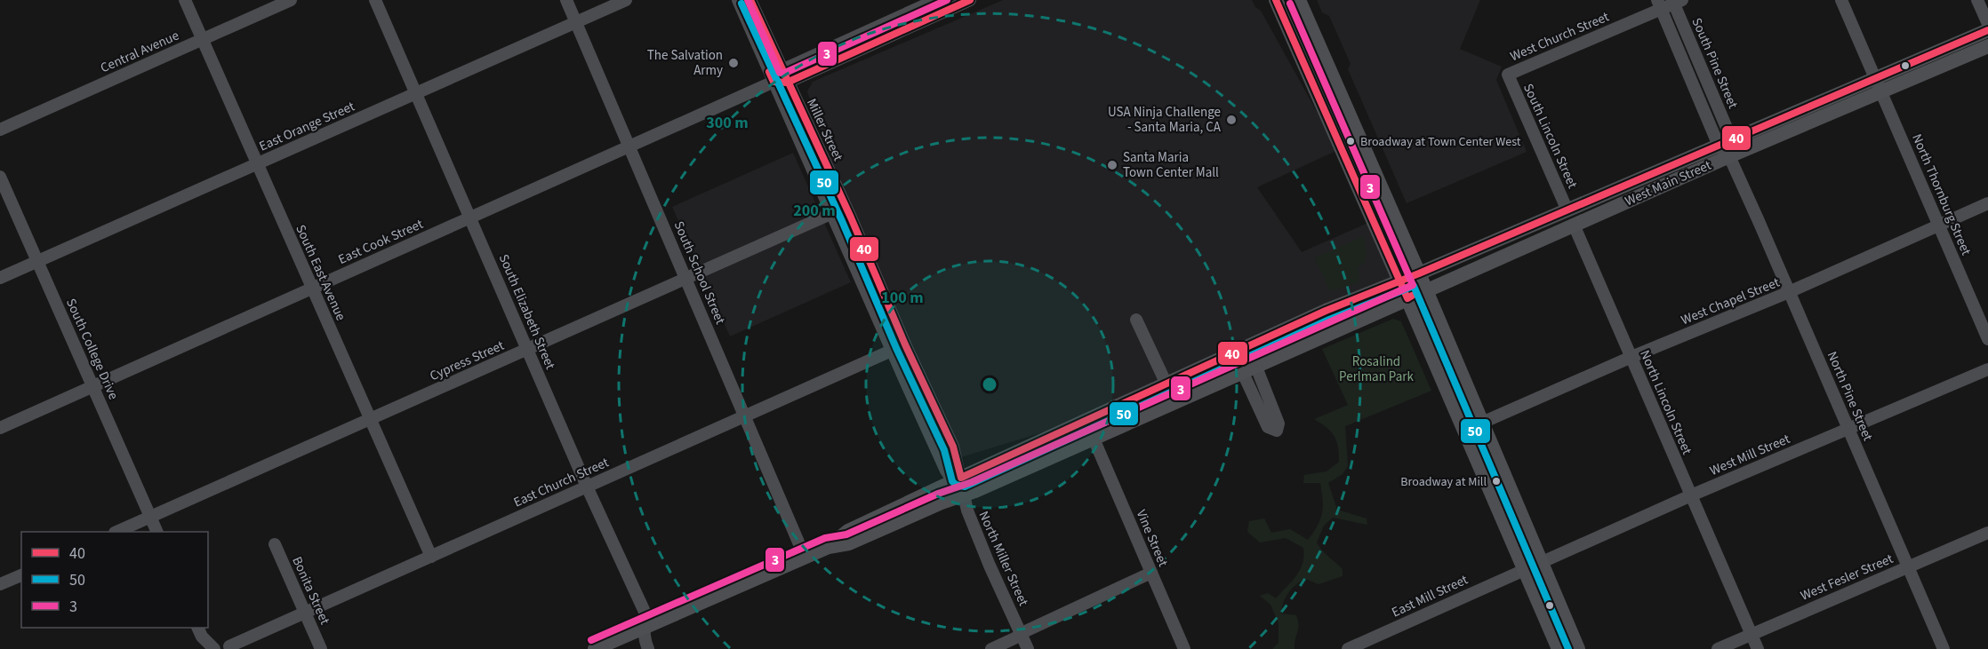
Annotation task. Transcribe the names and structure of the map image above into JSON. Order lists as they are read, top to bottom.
{
  "streets": {
    "main road": ["West Main Street"],
    "street": [
      "West Church Street",
      "Central Avenue",
      "South Pine Street",
      "East Orange Street",
      "Miller Street",
      "South Lincoln Street",
      "North Thornburg Street",
      "East Cook Street",
      "South East Avenue",
      "South School Street",
      "West Chapel Street",
      "South Elizabeth Street",
      "South College Drive",
      "Cypress Street",
      "North Pine Street",
      "North Lincoln Street",
      "West Mill Street",
      "East Church Street",
      "Vine Street",
      "North Miller Street",
      "West Fesler Street",
      "Bonita Street",
      "East Mill Street"
    ]
  },
  "crossings": [
    ["West Church Street", "South Pine Street"],
    ["West Church Street", "South Lincoln Street"],
    ["Central Avenue", "South East Avenue"],
    ["South Pine Street", "West Main Street"],
    ["South Pine Street", "North Pine Street"],
    ["East Orange Street", "South East Avenue"],
    ["East Orange Street", "South School Street"],
    ["East Orange Street", "South Elizabeth Street"],
    ["East Orange Street", "South College Drive"],
    ["Miller Street", "West Main Street"],
    ["Miller Street", "East Cook Street"],
    ["Miller Street", "Cypress Street"],
    ["Miller Street", "East Church Street"],
    ["Miller Street", "North Miller Street"],
    ["South Lincoln Street", "West Main Street"],
    ["West Main Street", "North Thornburg Street"],
    ["West Main Street", "North Pine Street"],
    ["West Main Street", "North Lincoln Street"],
    ["West Main Street", "Vine Street"],
    ["West Main Street", "North Miller Street"],
    ["North Thornburg Street", "West Chapel Street"],
    ["East Cook Street", "South East Avenue"],
    ["East Cook Street", "South School Street"],
    ["East Cook Street", "South Elizabeth Street"],
    ["East Cook Street", "South College Drive"],
    ["South East Avenue", "Cypress Street"],
    ["South East Avenue", "East Church Street"],
    ["South School Street", "Cypress Street"],
    ["South School Street", "East Church Street"],
    ["West Chapel Street", "North Pine Street"],
    ["West Chapel Street", "North Lincoln Street"],
    ["South Elizabeth Street", "Cypress Street"],
    ["South Elizabeth Street", "East Church Street"],
    ["South College Drive", "Cypress Street"],
    ["North Pine Street", "West Mill Street"],
    ["North Pine Street", "West Fesler Street"],
    ["North Lincoln Street", "West Mill Street"],
    ["North Lincoln Street", "West Fesler Street"],
    ["West Mill Street", "East Mill Street"],
    ["East Church Street", "Bonita Street"]
  ],
  "parks": ["Rosalind Perlman Park"],
  "places": [
    "The Salvation Army",
    "USA Ninja Challenge - Santa Maria, CA",
    "Broadway at Town Center West",
    "Santa Maria Town Center Mall",
    "Broadway at Mill"
  ],
  "lines": ["transit line 40", "transit line 3", "transit line 50"],
  "legend": ["40", "50", "3"],
  "rings": ["300 m", "200 m", "100 m"]
}
